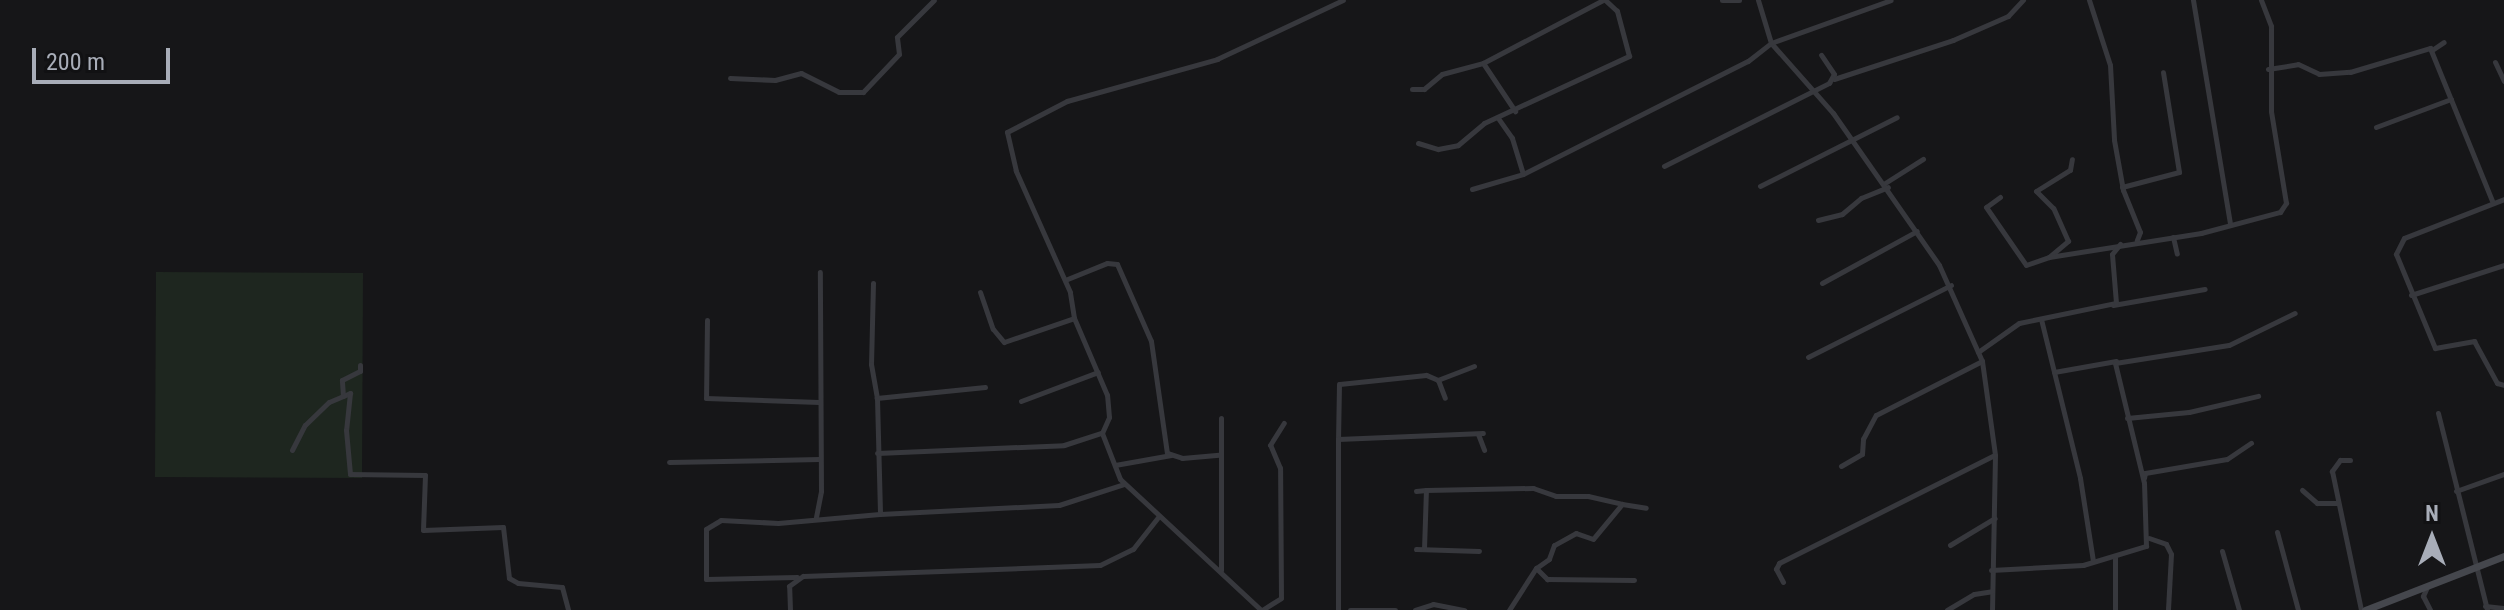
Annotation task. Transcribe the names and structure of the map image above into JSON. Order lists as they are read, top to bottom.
{
  "scale_bar": "200 m",
  "north": "top"
}
